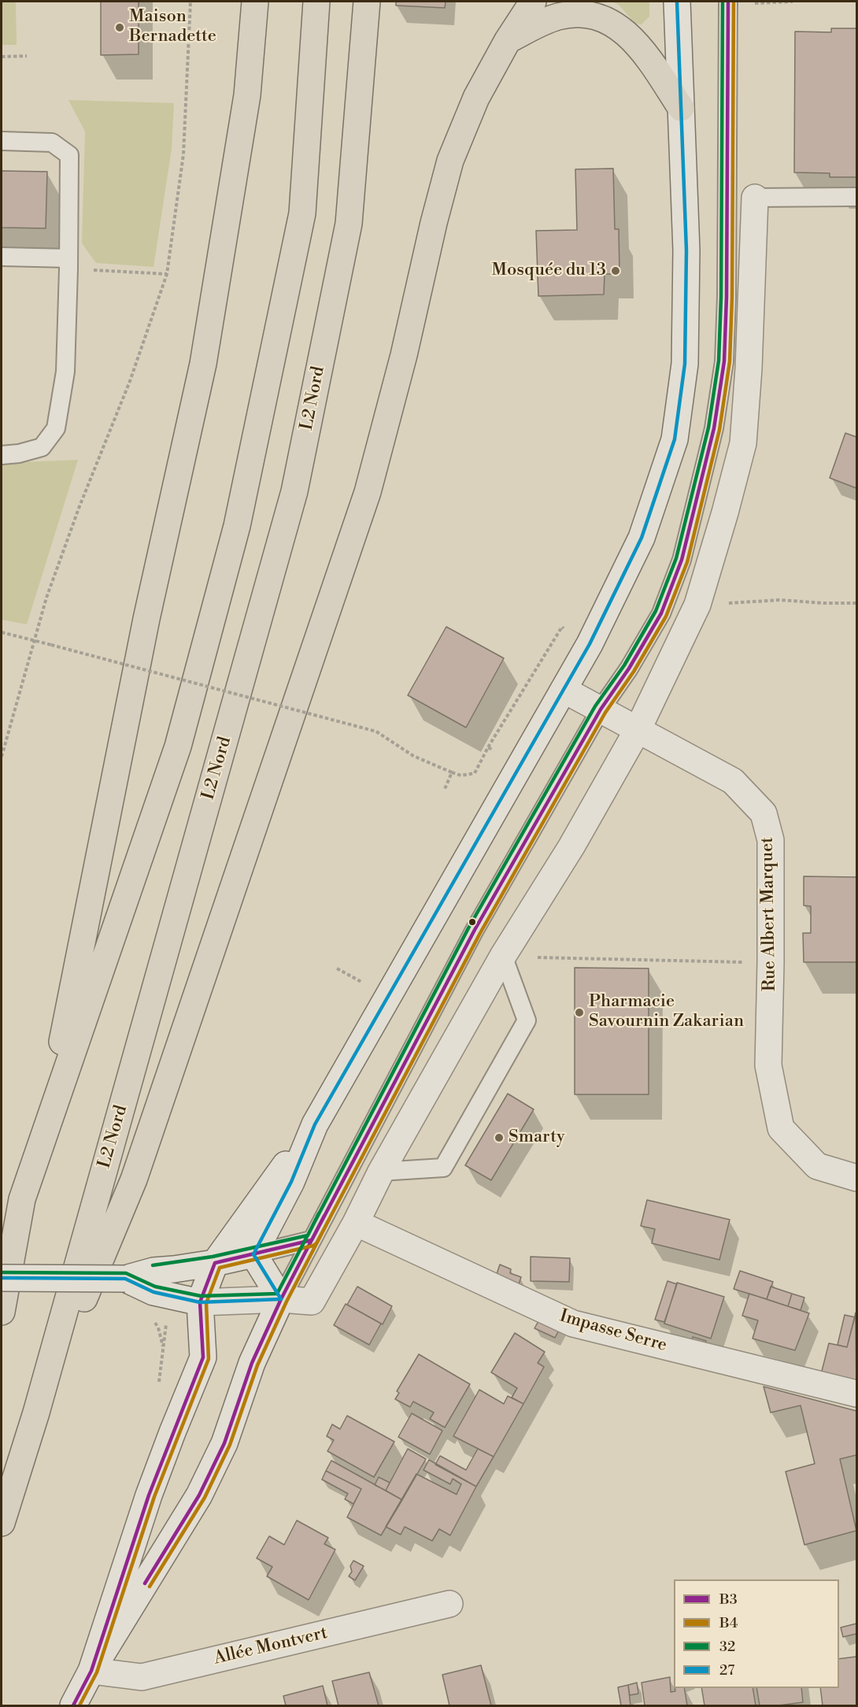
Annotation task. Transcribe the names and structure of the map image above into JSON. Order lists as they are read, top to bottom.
{
  "streets": {
    "highway": ["L2 Nord"],
    "street": ["Rue Albert Marquet", "Impasse Serre", "Allée Montvert"]
  },
  "places": [
    "Maison Bernadette",
    "Mosquée du 13",
    "Pharmacie Savournin Zakarian",
    "Smarty"
  ],
  "lines": [
    "transit line B3",
    "transit line B4",
    "transit line 32",
    "transit line 27"
  ],
  "legend": [
    "B3",
    "B4",
    "32",
    "27"
  ]
}
